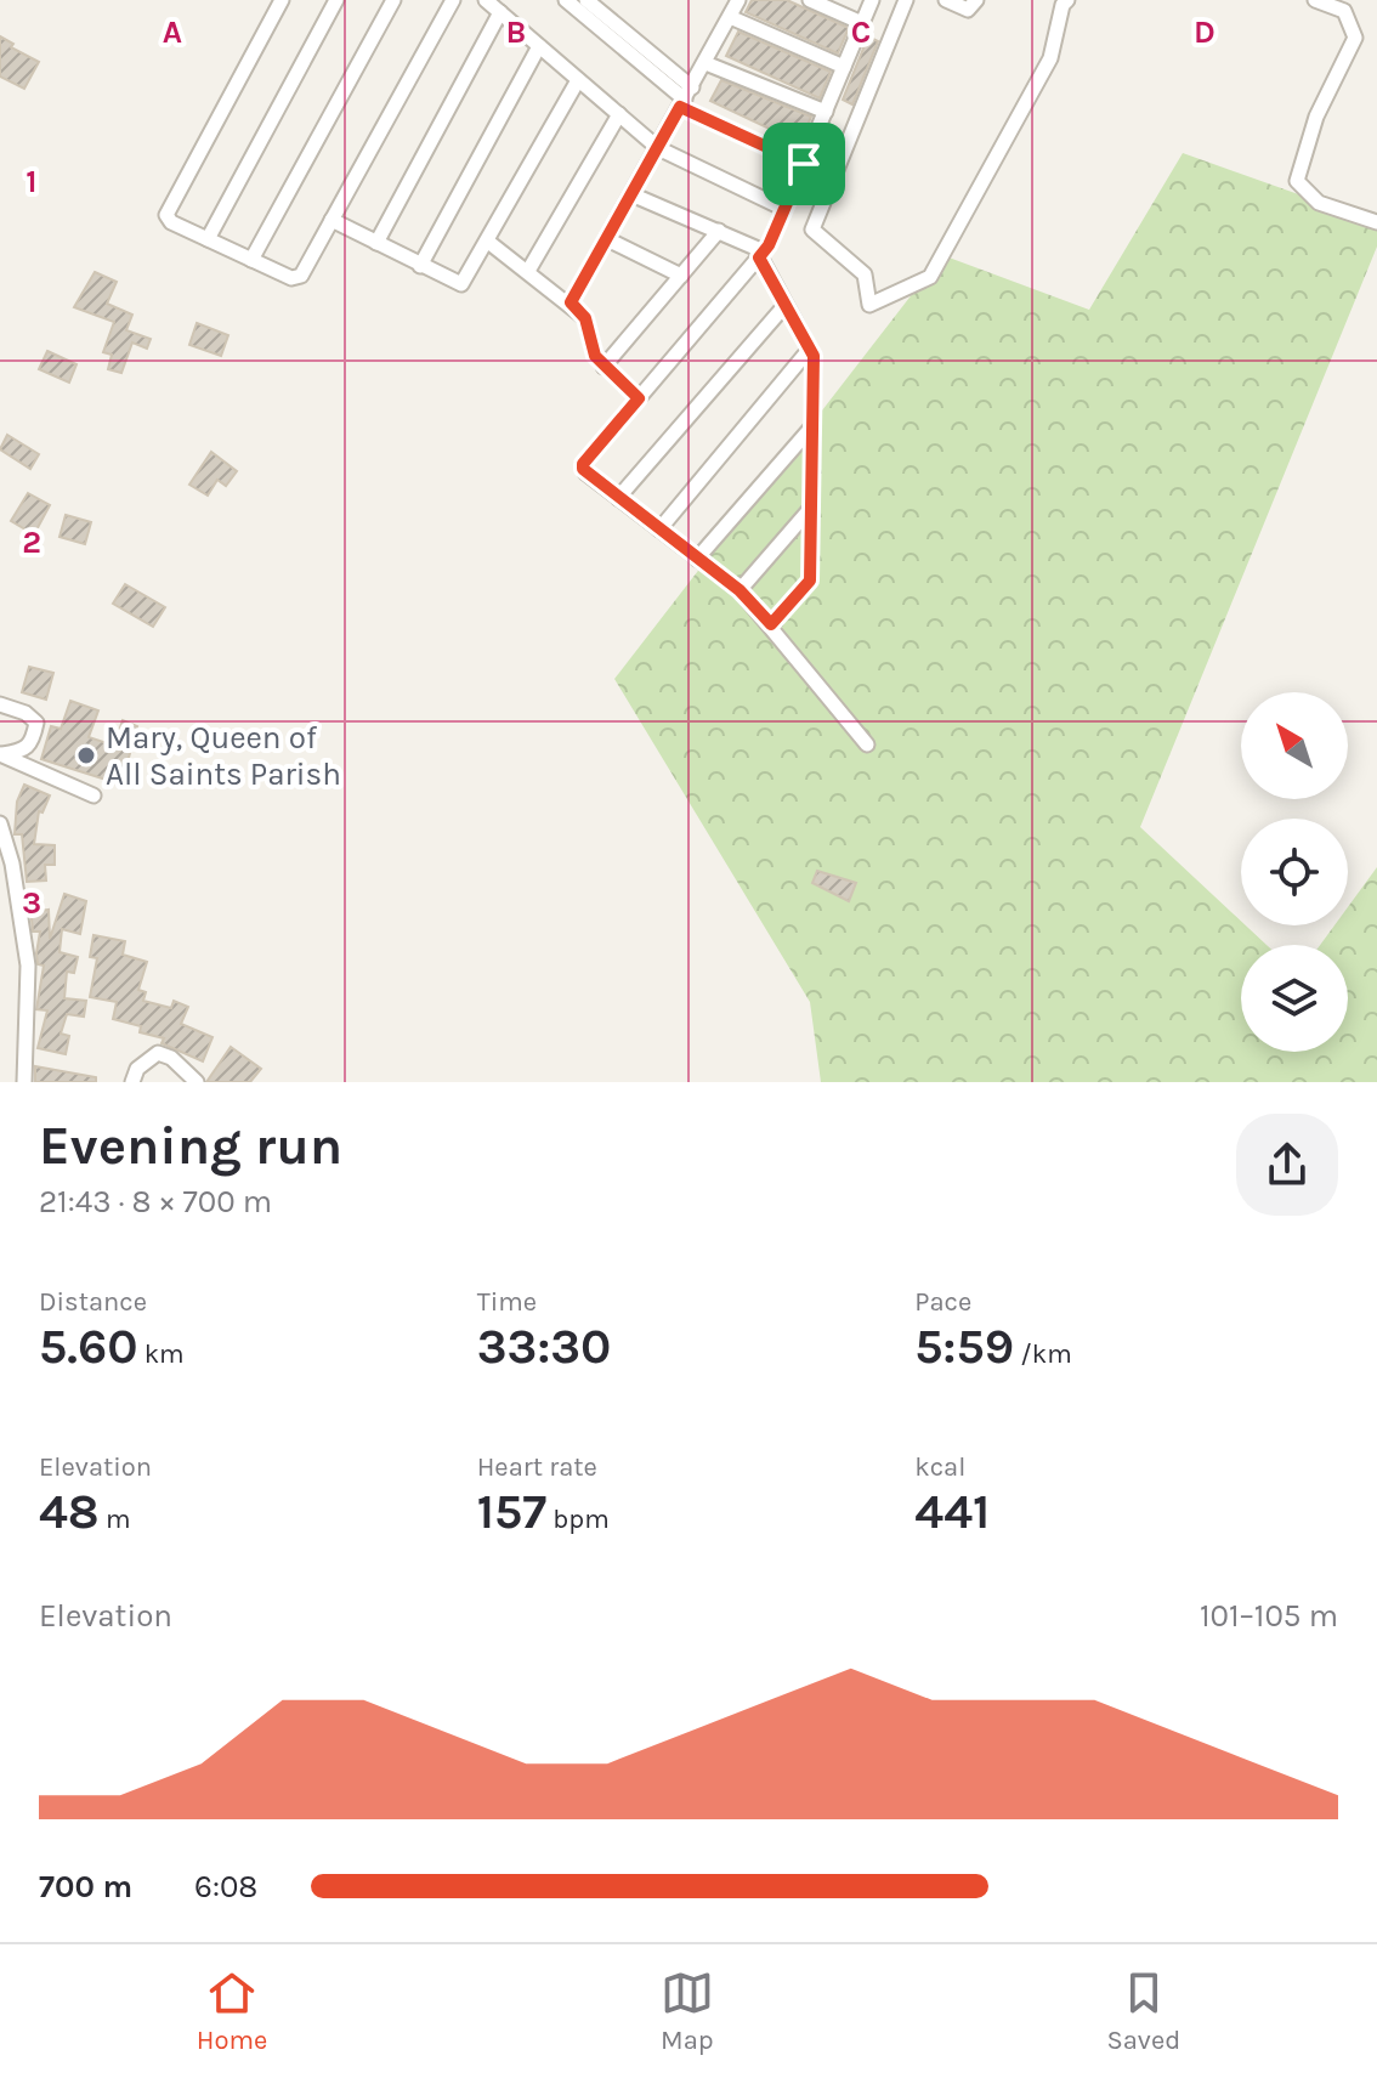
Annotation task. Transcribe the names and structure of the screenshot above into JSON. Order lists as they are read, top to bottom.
{
  "places": ["Mary, Queen of All Saints Parish"],
  "north": "top left",
  "page": {
    "heading": ["Evening run", "21:43 · 8 × 700 m"],
    "stats": [
      ["Distance", "5.60 km"],
      ["Time", "33:30"],
      ["Pace", "5:59 /km"],
      ["Elevation", "48 m"],
      ["Heart rate", "157 bpm"],
      ["kcal", "441"]
    ],
    "chart": ["Elevation", "101–105 m"],
    "list": [
      {
        "name": "700 m",
        "note": "6:08"
      }
    ],
    "tabs": ["Home", "Map", "Saved"]
  },
  "grid": {
    "columns": [
      "A",
      "B",
      "C",
      "D"
    ],
    "rows": ["1", "2", "3"]
  }
}
